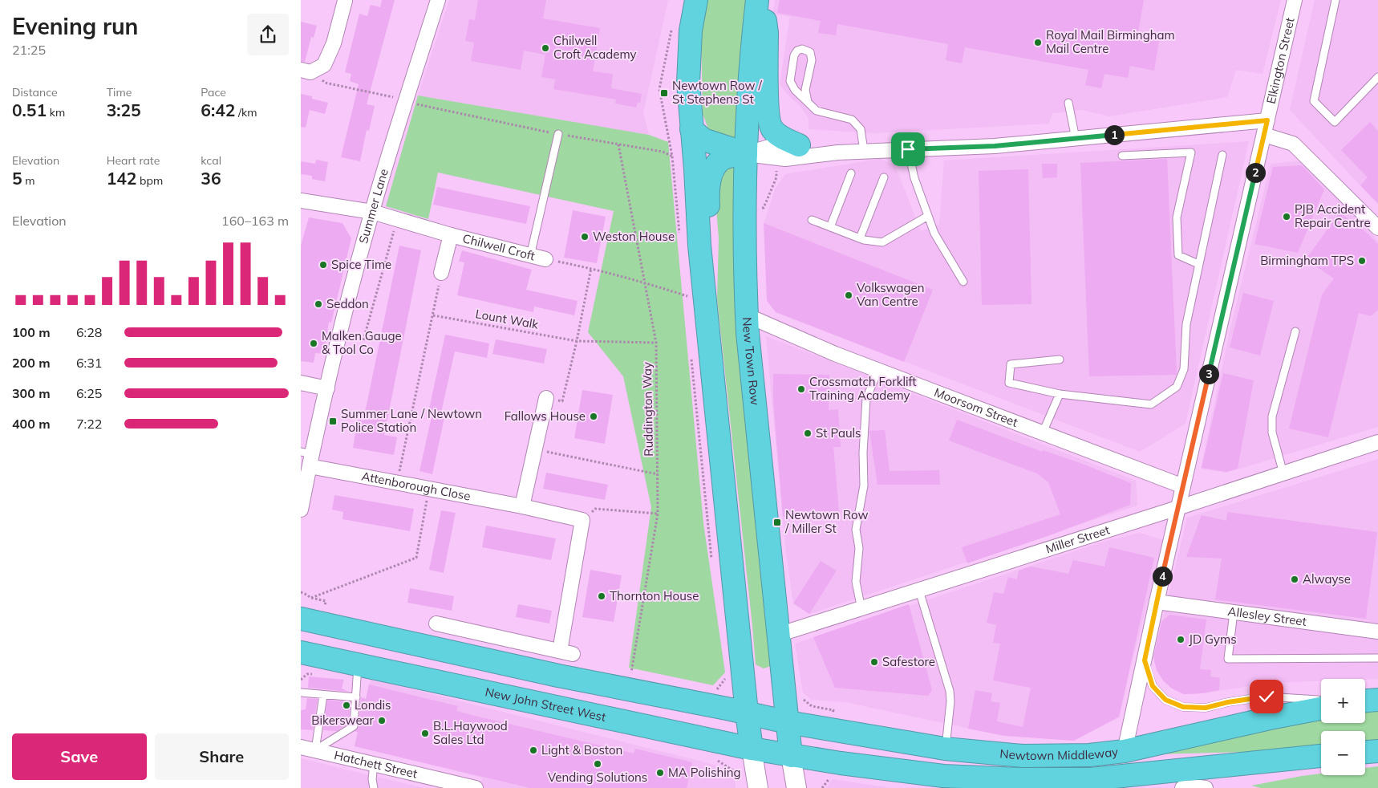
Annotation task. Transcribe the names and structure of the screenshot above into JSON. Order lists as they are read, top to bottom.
{
  "streets": {
    "highway": ["New Town Row", "New John Street West", "Newtown Middleway"],
    "street": [
      "Elkington Street",
      "Summer Lane",
      "Chilwell Croft",
      "Moorsom Street",
      "Attenborough Close",
      "Miller Street",
      "Allesley Street",
      "Hatchett Street"
    ],
    "path": ["Lount Walk", "Ruddington Way"]
  },
  "crossings": [
    ["Elkington Street", "Moorsom Street"],
    ["Elkington Street", "Miller Street"],
    ["Elkington Street", "Allesley Street"],
    ["Elkington Street", "Newtown Middleway"],
    ["Summer Lane", "Chilwell Croft"],
    ["Summer Lane", "Attenborough Close"],
    ["Lount Walk", "Ruddington Way"],
    ["New Town Row", "Moorsom Street"],
    ["New Town Row", "Miller Street"],
    ["New Town Row", "New John Street West"],
    ["New Town Row", "Newtown Middleway"],
    ["New John Street West", "Newtown Middleway"]
  ],
  "places": {
    "other": [
      "Royal Mail Birmingham Mail Centre",
      "Chilwell Croft Academy",
      "PJB Accident Repair Centre",
      "Weston House",
      "Birmingham TPS",
      "Spice Time",
      "Volkswagen Van Centre",
      "Seddon",
      "Malken Gauge & Tool Co",
      "Crossmatch Forklift Training Academy",
      "Fallows House",
      "St Pauls",
      "Alwayse",
      "Thornton House",
      "JD Gyms",
      "Safestore",
      "Londis",
      "Bikerswear",
      "B.L.Haywood Sales Ltd",
      "Light & Boston",
      "Vending Solutions",
      "MA Polishing"
    ],
    "transit": ["Newtown Row / St Stephens St", "Summer Lane / Newtown Police Station", "Newtown Row / Miller St"]
  },
  "page": {
    "heading": ["Evening run", "21:25"],
    "stats": [
      ["Distance", "0.51 km"],
      ["Time", "3:25"],
      ["Pace", "6:42 /km"],
      ["Elevation", "5 m"],
      ["Heart rate", "142 bpm"],
      ["kcal", "36"]
    ],
    "pins": [
      "1",
      "2",
      "3",
      "4"
    ],
    "chart": ["Elevation", "160–163 m"],
    "list": [
      {
        "name": "100 m",
        "note": "6:28"
      },
      {
        "name": "200 m",
        "note": "6:31"
      },
      {
        "name": "300 m",
        "note": "6:25"
      },
      {
        "name": "400 m",
        "note": "7:22"
      }
    ],
    "map_buttons": ["+", "−"],
    "buttons": ["Save", "Share"]
  }
}
